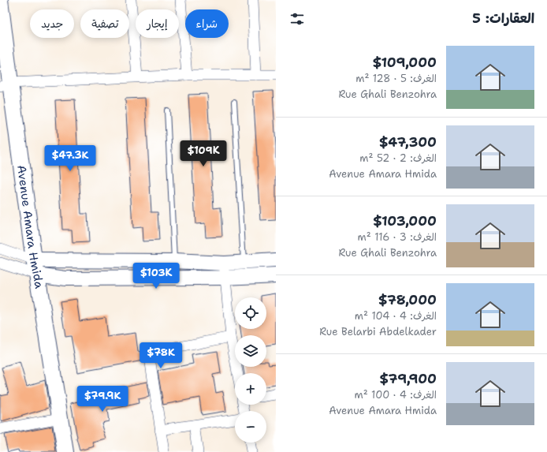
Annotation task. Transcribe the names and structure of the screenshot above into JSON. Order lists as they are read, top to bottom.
{
  "streets": {
    "main road": ["Avenue Amara Hmida"]
  },
  "page": {
    "heading": "العقارات: 5",
    "chip": [
      "شراء",
      "إيجار",
      "تصفية",
      "جديد"
    ],
    "list": [
      {
        "name": "$109,000",
        "note": "الغرف: 5 · 128 m² · Rue Ghali Benzohra"
      },
      {
        "name": "$47,300",
        "note": "الغرف: 2 · 52 m² · Avenue Amara Hmida"
      },
      {
        "name": "$103,000",
        "note": "الغرف: 3 · 116 m² · Rue Ghali Benzohra"
      },
      {
        "name": "$78,000",
        "note": "الغرف: 4 · 104 m² · Rue Belarbi Abdelkader"
      },
      {
        "name": "$79,900",
        "note": "الغرف: 4 · 100 m² · Avenue Amara Hmida"
      }
    ],
    "price": [
      "$109K",
      "$47.3K",
      "$103K",
      "$78K",
      "$79.9K"
    ],
    "map_buttons": ["+", "−"]
  }
}
